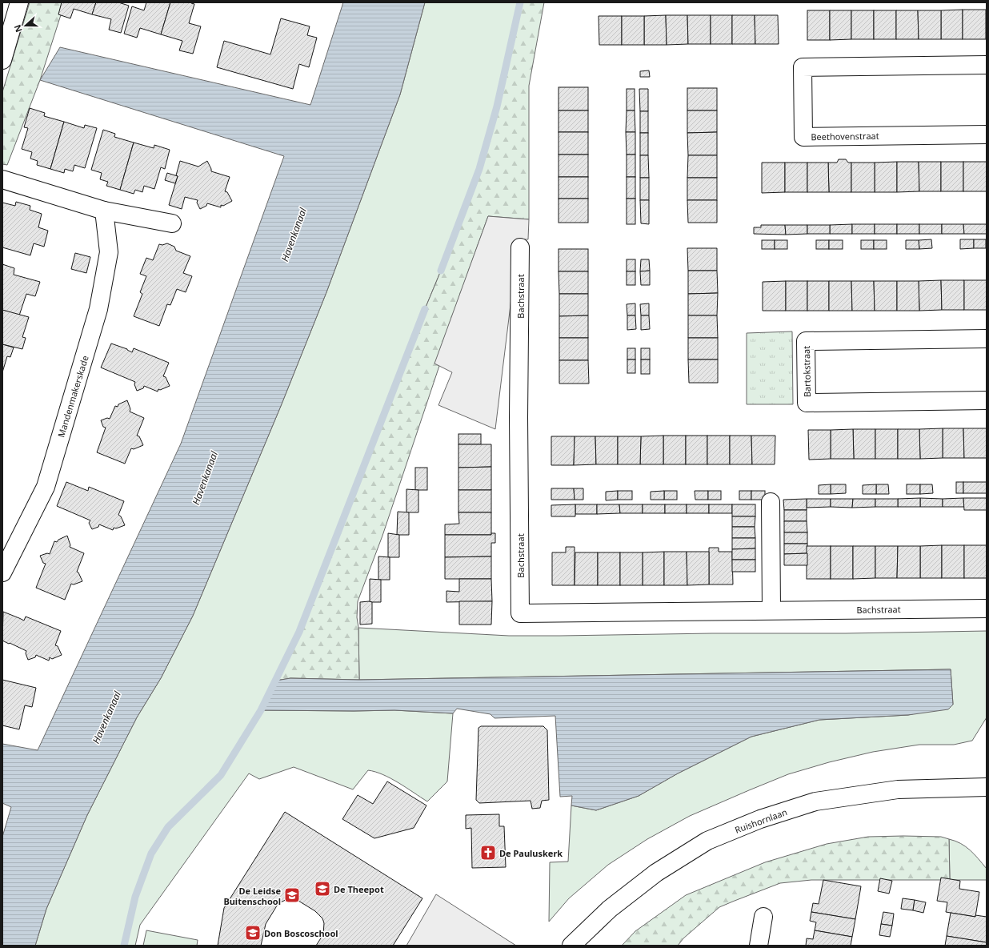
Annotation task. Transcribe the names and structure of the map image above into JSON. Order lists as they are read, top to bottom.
{
  "streets": {
    "street": [
      "Beethovenstraat",
      "Bachstraat",
      "Bartokstraat",
      "Mandenmakerskade",
      "Ruishornlaan"
    ]
  },
  "water": ["Havenkanaal"],
  "places": {
    "church": ["De Pauluskerk"],
    "school or university": ["De Theepot", "De Leidse Buitenschool", "Don Boscoschool"]
  },
  "north": "left"
}
